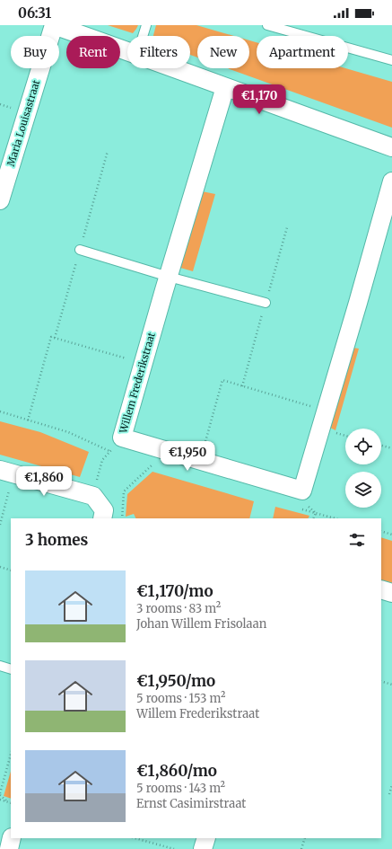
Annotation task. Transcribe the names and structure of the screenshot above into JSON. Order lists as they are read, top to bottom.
{
  "streets": {
    "street": ["Maria Louisastraat", "Willem Frederikstraat"]
  },
  "page": {
    "status": "06:31",
    "chip": [
      "Buy",
      "Rent",
      "Filters",
      "New",
      "Apartment"
    ],
    "price": ["€1,170", "€1,950", "€1,860"],
    "heading": "3 homes",
    "list": [
      {
        "name": "€1,170/mo",
        "note": "3 rooms · 83 m² · Johan Willem Frisolaan"
      },
      {
        "name": "€1,950/mo",
        "note": "5 rooms · 153 m² · Willem Frederikstraat"
      },
      {
        "name": "€1,860/mo",
        "note": "5 rooms · 143 m² · Ernst Casimirstraat"
      }
    ]
  }
}
